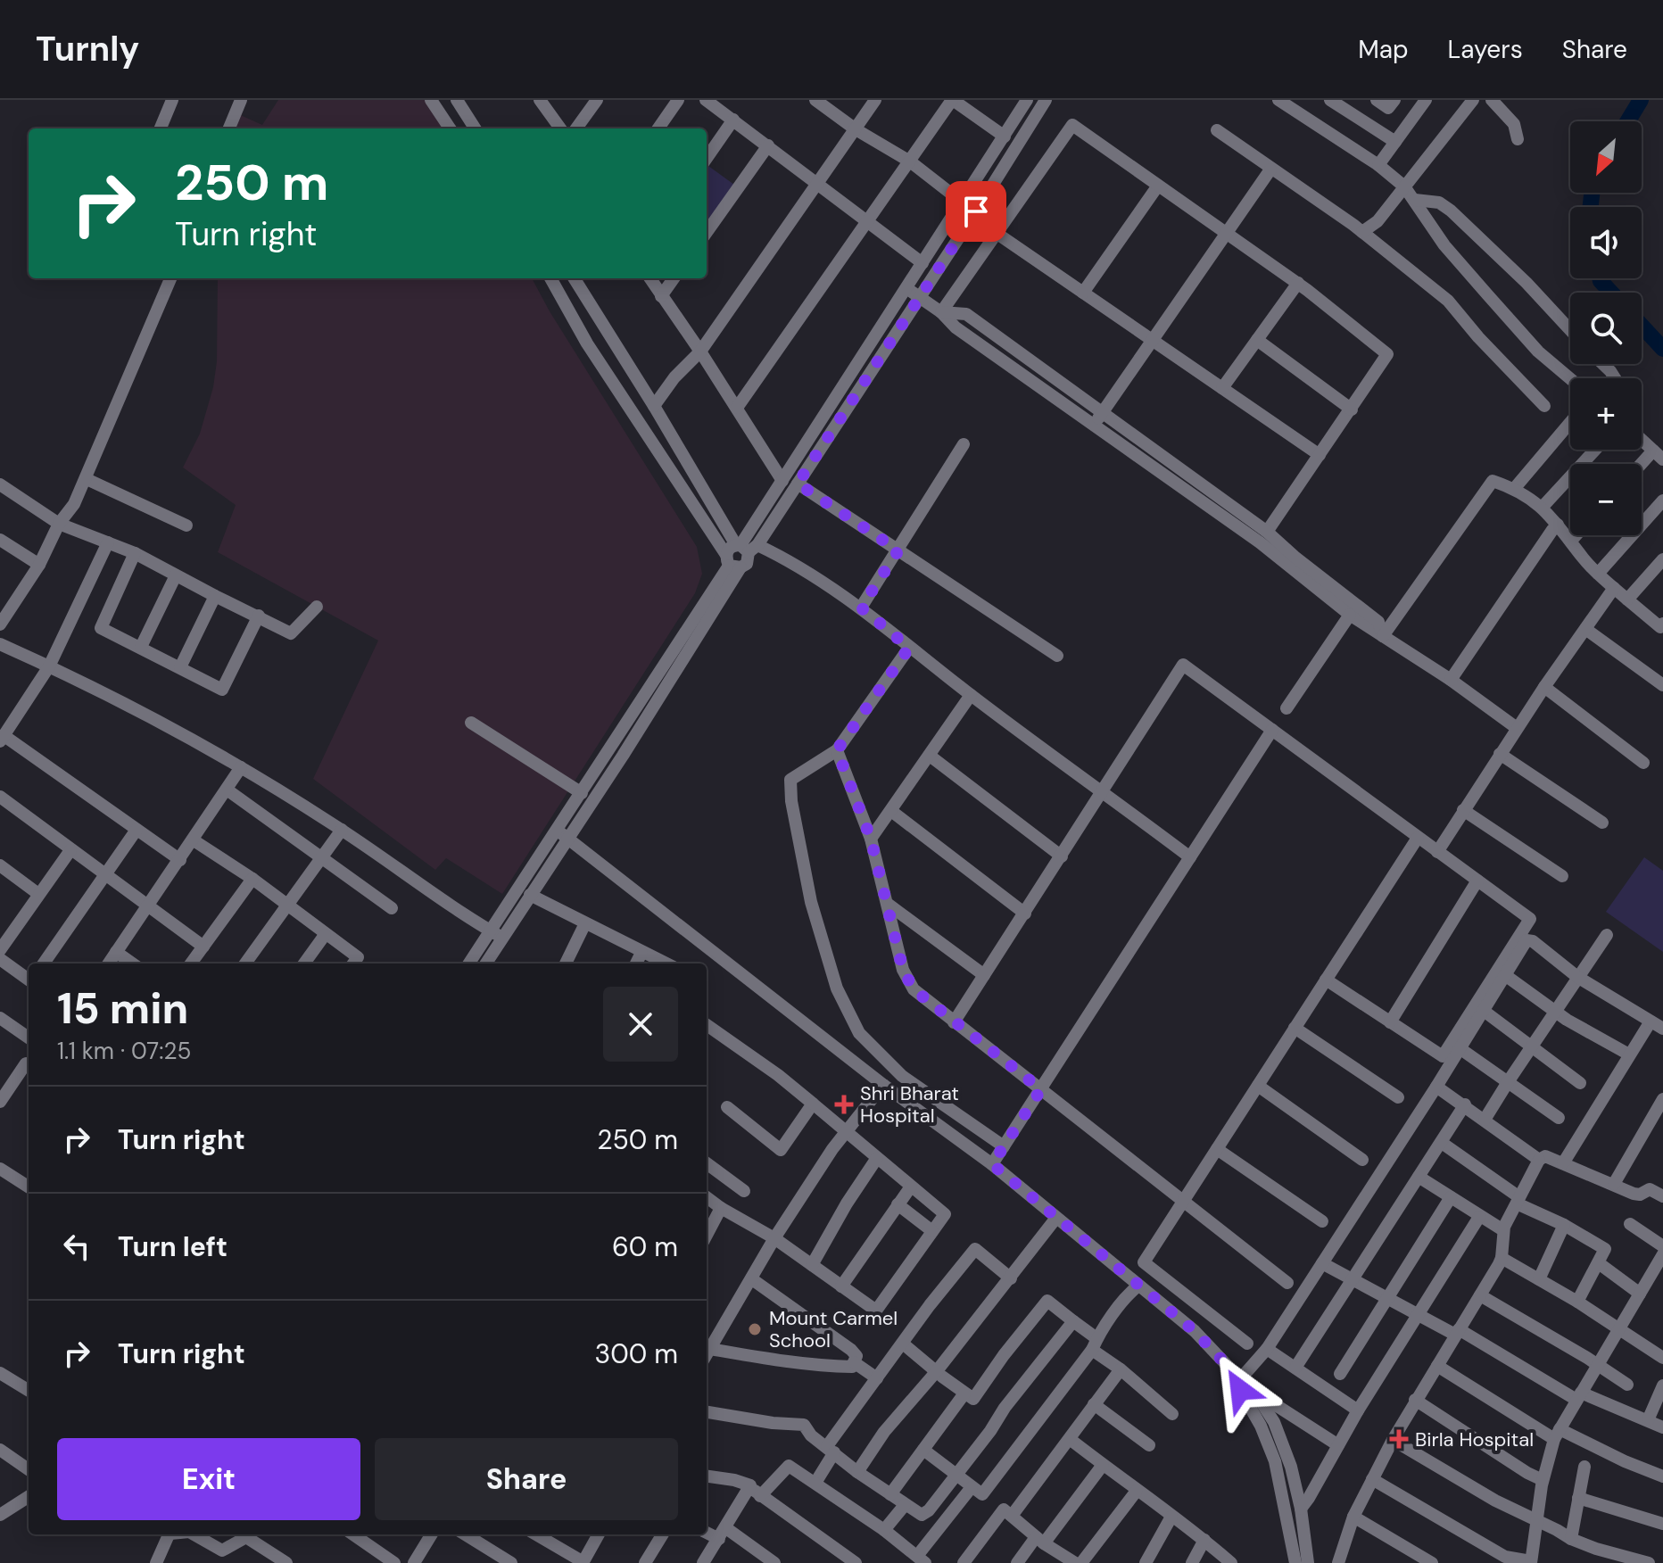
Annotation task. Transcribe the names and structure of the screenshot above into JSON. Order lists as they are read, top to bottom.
{
  "places": {
    "health": ["Shri Bharat Hospital", "Birla Hospital"],
    "other": ["Mount Carmel School"]
  },
  "north": "bottom left",
  "page": {
    "header": "Turnly",
    "nav": ["Map", "Layers", "Share"],
    "map_buttons": ["+", "−"],
    "turn": ["250 m", "Turn right"],
    "heading": ["15 min", "1.1 km · 07:25"],
    "list": [
      {
        "name": "Turn right",
        "value": "250 m"
      },
      {
        "name": "Turn left",
        "value": "60 m"
      },
      {
        "name": "Turn right",
        "value": "300 m"
      }
    ],
    "buttons": ["Exit", "Share"]
  }
}
